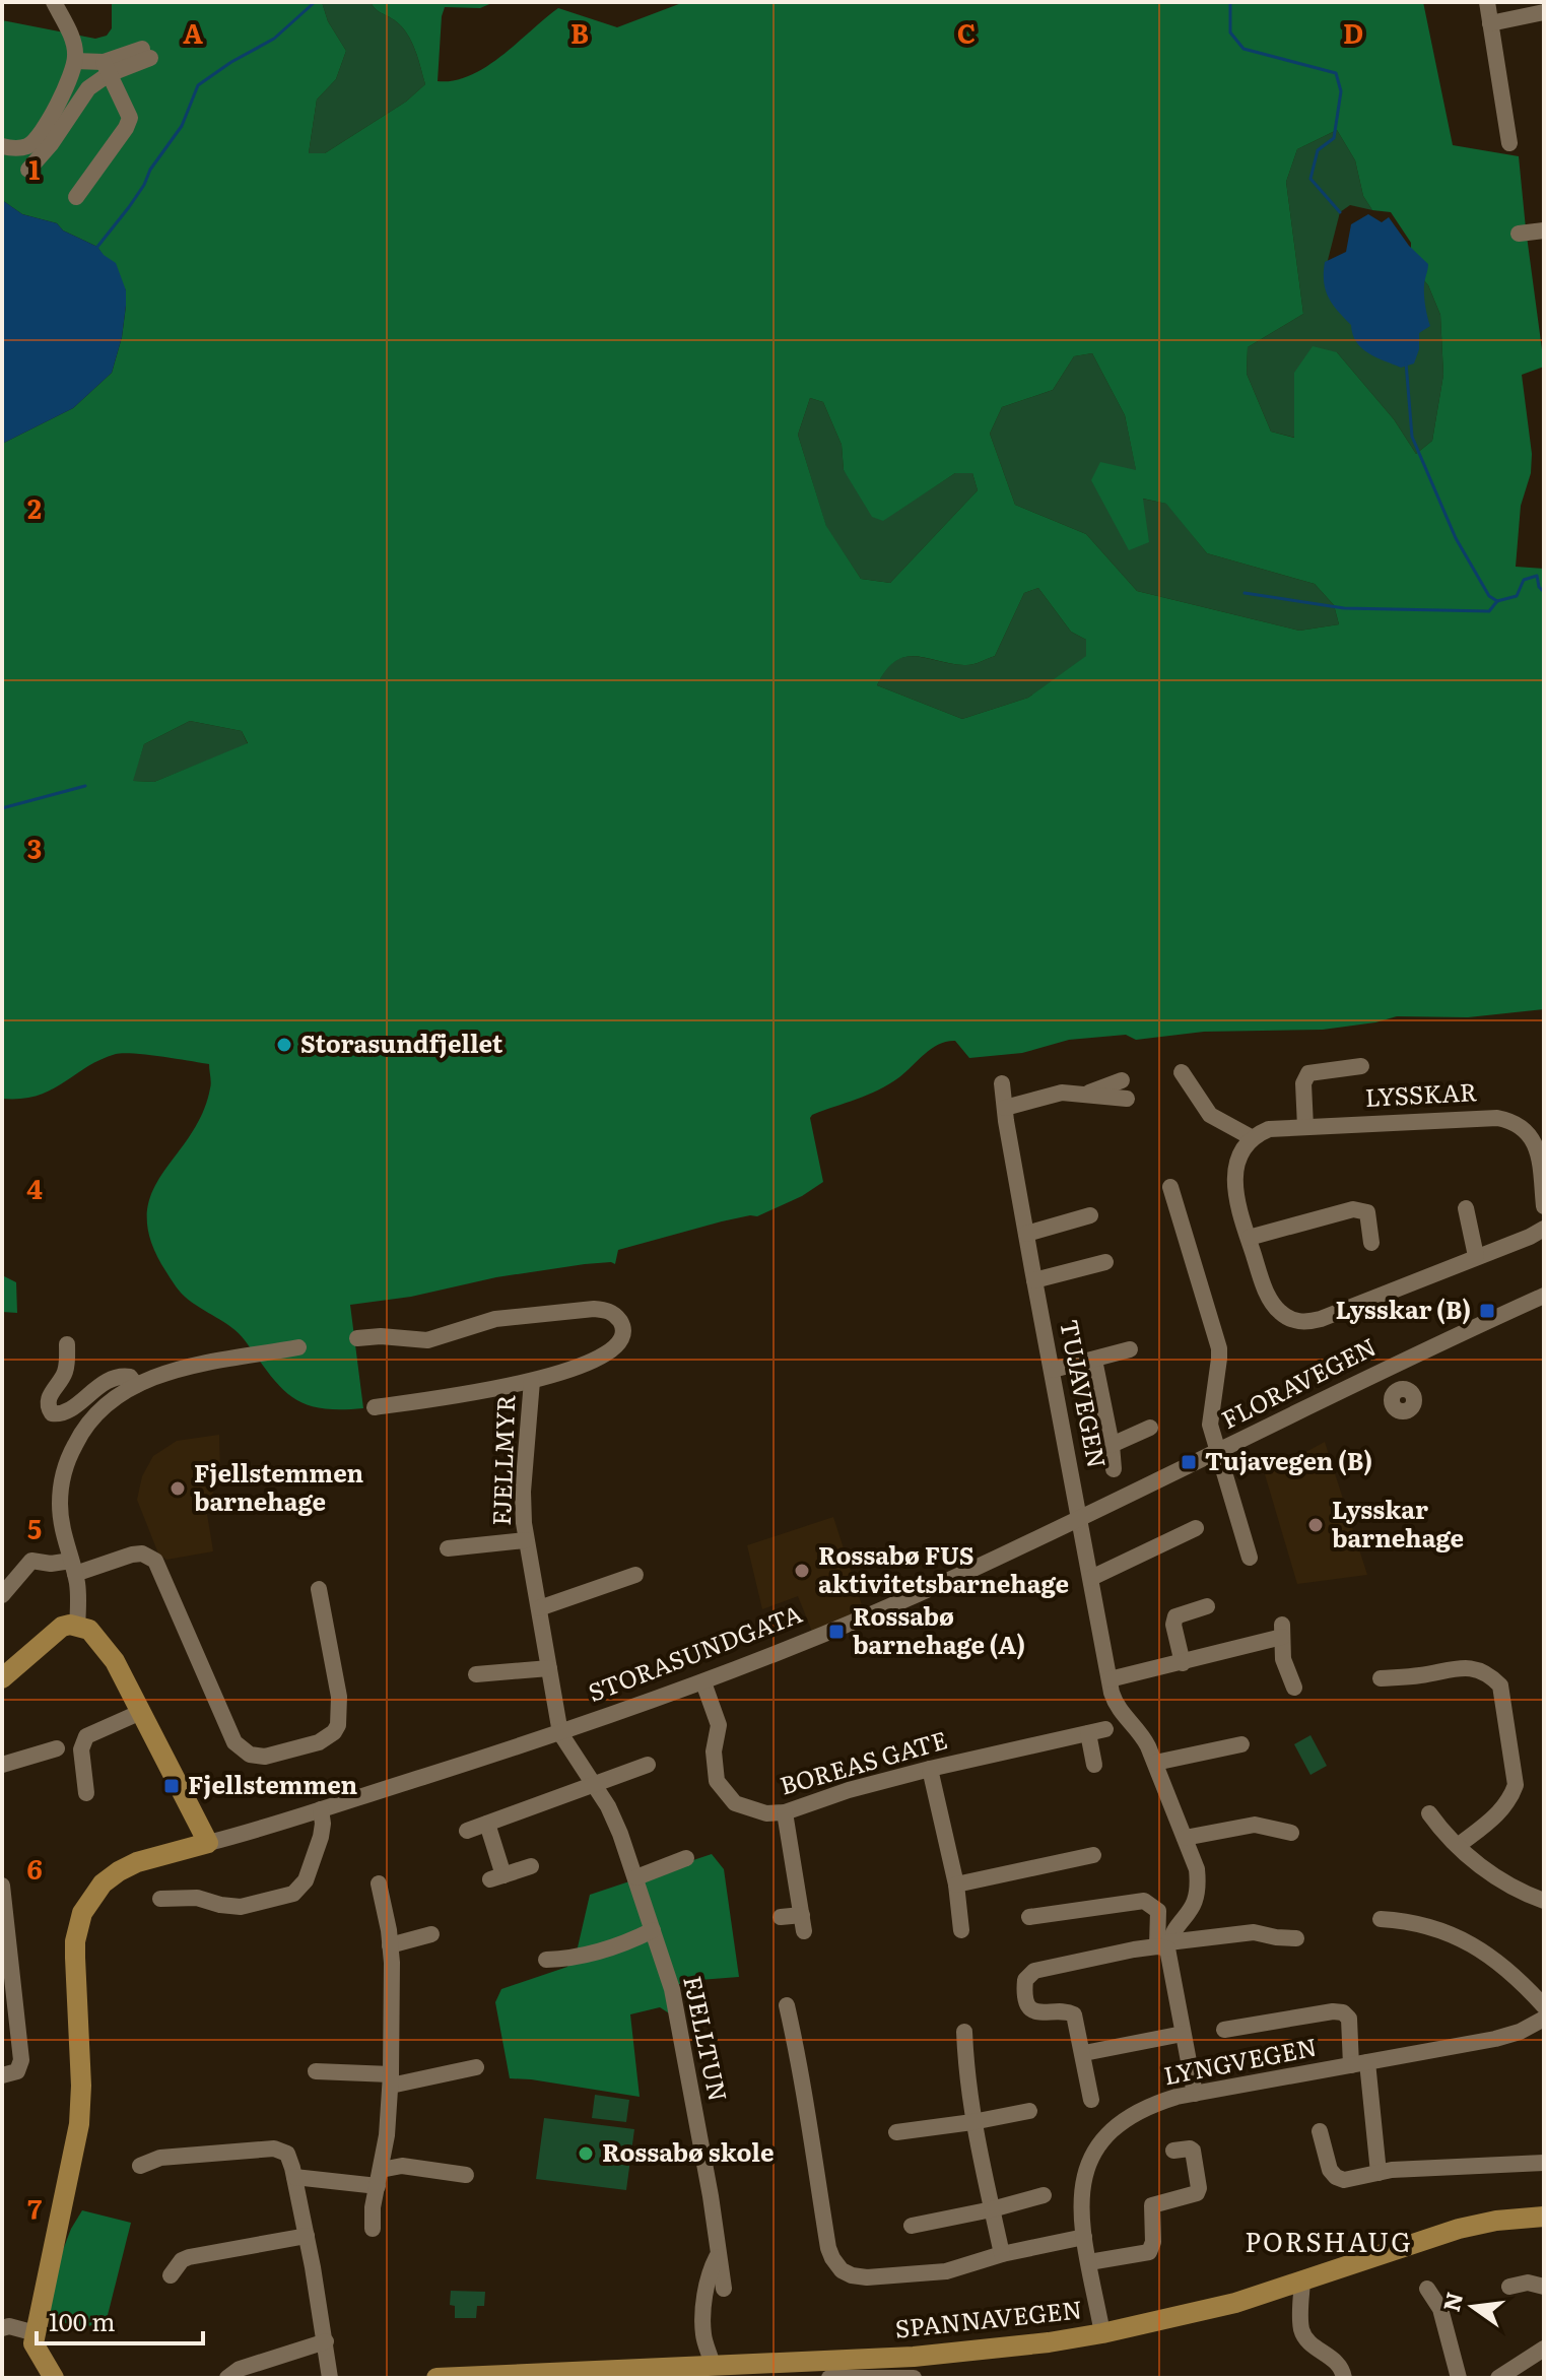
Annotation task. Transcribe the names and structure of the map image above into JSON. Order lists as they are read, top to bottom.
{
  "streets": {
    "main road": ["STORASUNDGATA", "SPANNAVEGEN"],
    "street": [
      "LYSSKAR",
      "FLORAVEGEN",
      "TUJAVEGEN",
      "FJELLMYR",
      "BOREAS GATE",
      "FJELLTUN",
      "LYNGVEGEN"
    ]
  },
  "crossings": [
    ["FLORAVEGEN", "TUJAVEGEN"],
    ["FLORAVEGEN", "STORASUNDGATA"],
    ["TUJAVEGEN", "STORASUNDGATA"],
    ["FJELLMYR", "STORASUNDGATA"],
    ["FJELLMYR", "FJELLTUN"],
    ["STORASUNDGATA", "BOREAS GATE"],
    ["STORASUNDGATA", "FJELLTUN"],
    ["FJELLTUN", "SPANNAVEGEN"],
    ["LYNGVEGEN", "SPANNAVEGEN"]
  ],
  "districts": ["PORSHAUG"],
  "places": {
    "other": [
      "Storasundfjellet",
      "Fjellstemmen barnehage",
      "Lysskar barnehage",
      "Rossabø FUS aktivitetsbarnehage",
      "Rossabø skole"
    ],
    "transit": [
      "Lysskar (B)",
      "Tujavegen (B)",
      "Rossabø barnehage (A)",
      "Fjellstemmen"
    ]
  },
  "scale_bar": "100 m",
  "north": "left",
  "grid": {
    "columns": [
      "A",
      "B",
      "C",
      "D"
    ],
    "rows": [
      "1",
      "2",
      "3",
      "4",
      "5",
      "6",
      "7"
    ]
  }
}
